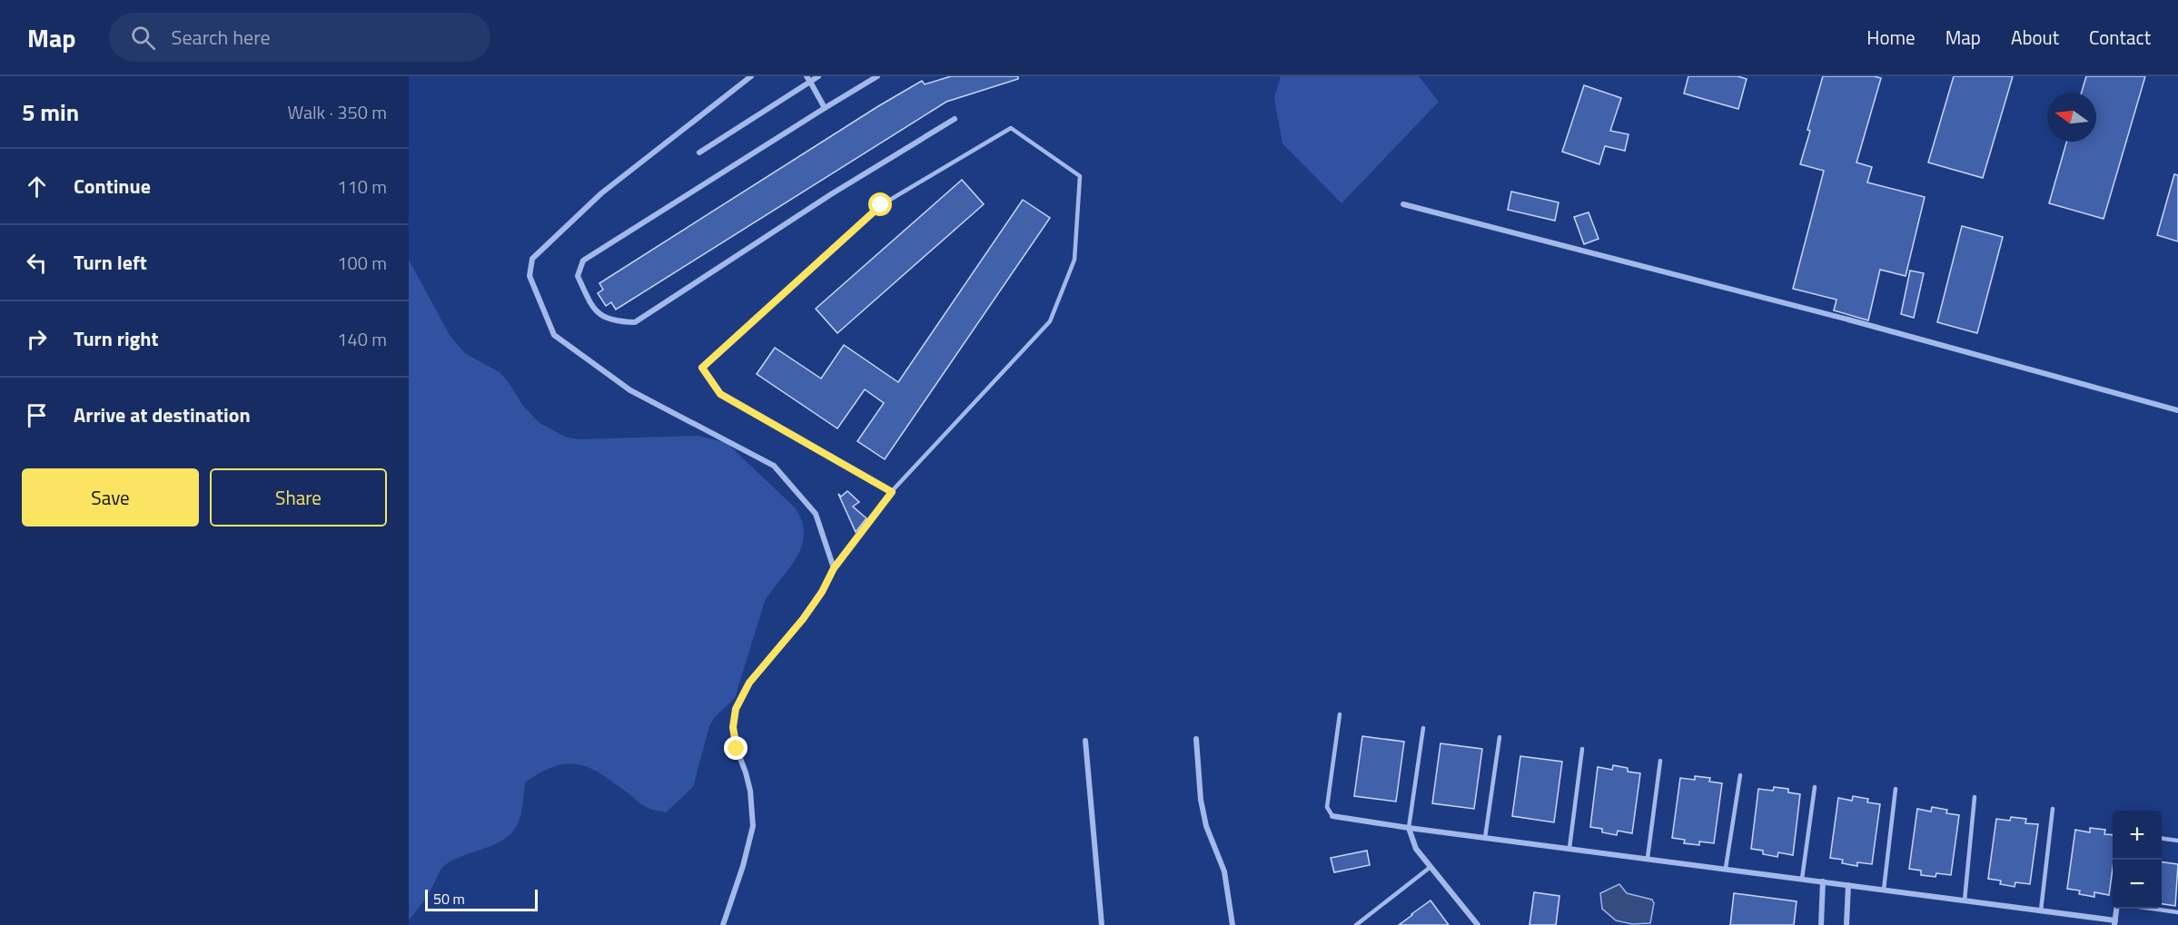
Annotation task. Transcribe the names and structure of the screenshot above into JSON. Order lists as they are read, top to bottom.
{
  "scale_bar": "50 m",
  "north": "left",
  "page": {
    "header": "Map",
    "search": "Search here",
    "nav": [
      "Home",
      "Map",
      "About",
      "Contact"
    ],
    "heading": ["5 min", "Walk · 350 m"],
    "list": [
      ["Continue", "110 m"],
      ["Turn left", "100 m"],
      ["Turn right", "140 m"],
      "Arrive at destination"
    ],
    "buttons": ["Save", "Share"],
    "map_buttons": ["+", "−"],
    "scale": "50 m"
  }
}
